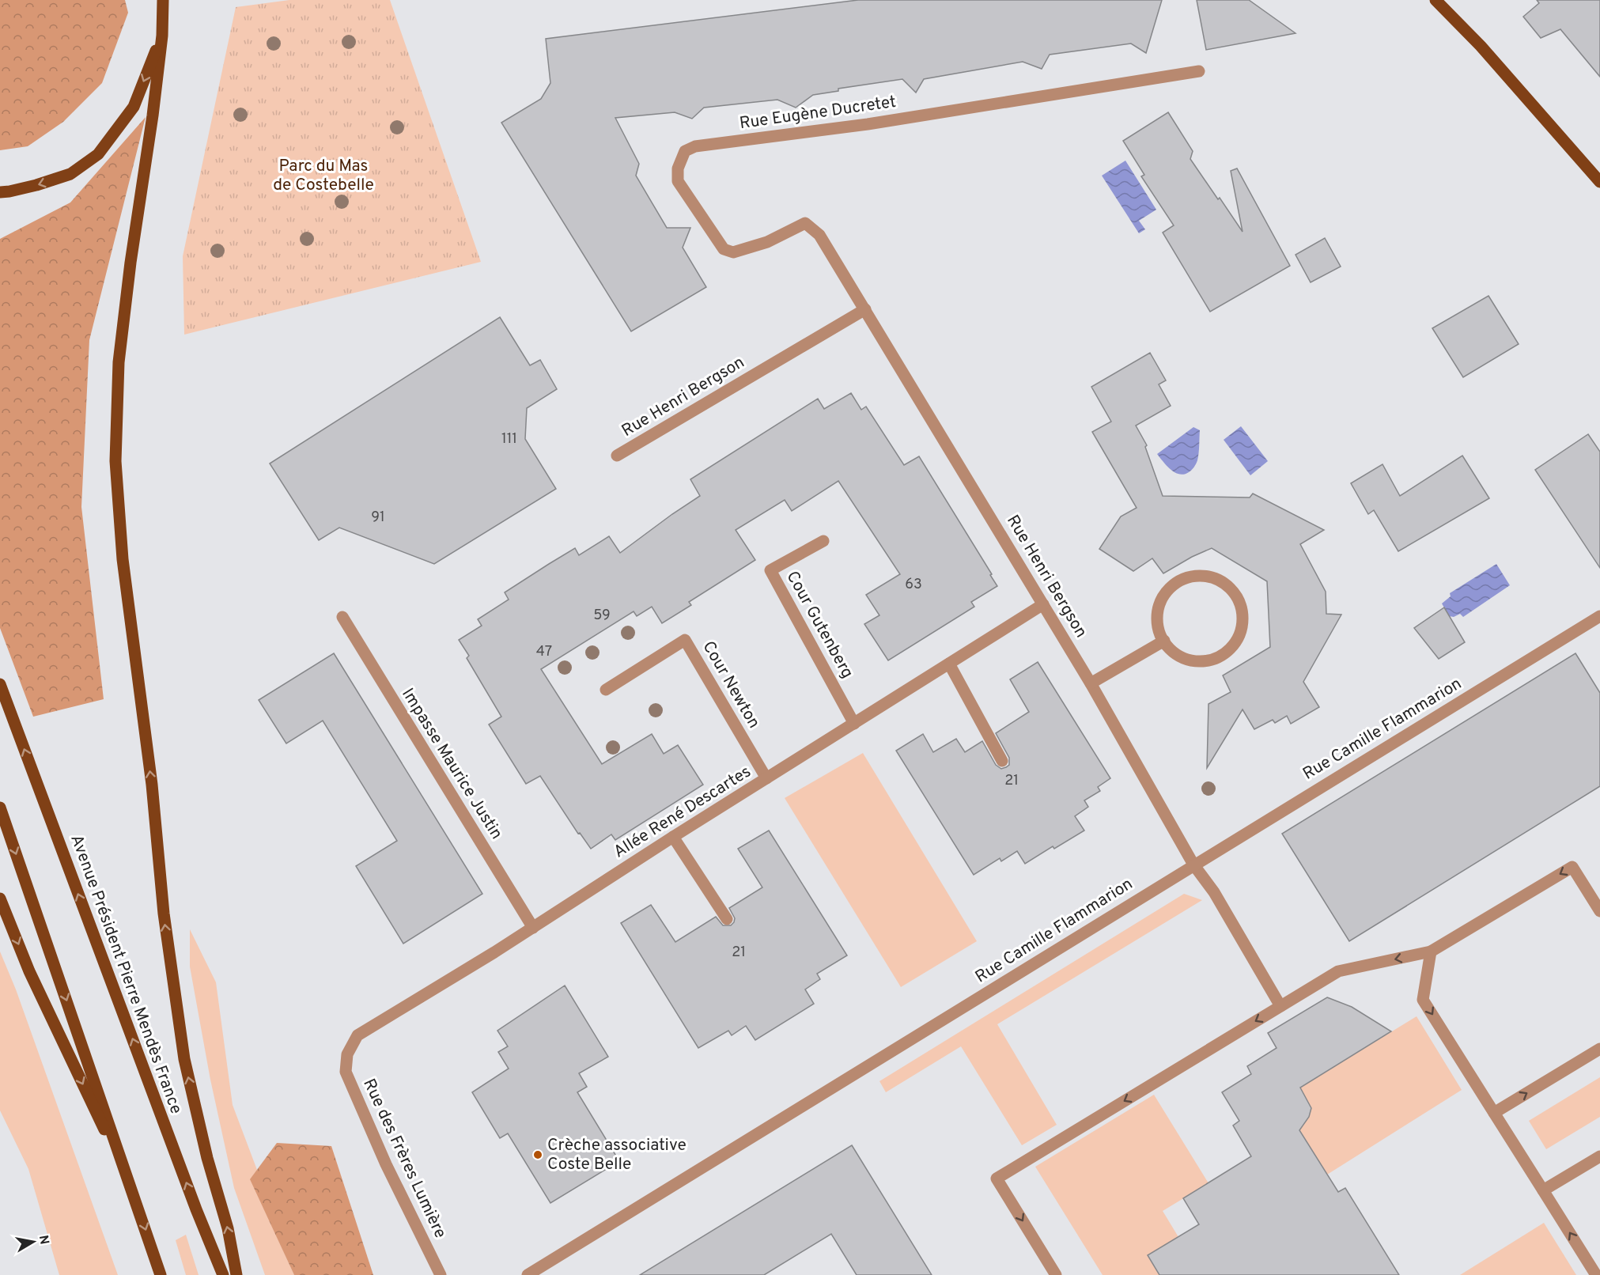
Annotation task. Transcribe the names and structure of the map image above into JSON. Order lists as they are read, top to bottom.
{
  "streets": {
    "main road": ["Avenue Président Pierre Mendès France"],
    "street": [
      "Rue Eugène Ducretet",
      "Rue Henri Bergson",
      "Cour Gutenberg",
      "Cour Newton",
      "Rue Camille Flammarion",
      "Impasse Maurice Justin",
      "Allée René Descartes",
      "Rue des Frères Lumière"
    ]
  },
  "crossings": [
    ["Rue Eugène Ducretet", "Rue Henri Bergson"],
    ["Rue Henri Bergson", "Rue Camille Flammarion"],
    ["Rue Henri Bergson", "Allée René Descartes"],
    ["Cour Gutenberg", "Allée René Descartes"],
    ["Cour Newton", "Allée René Descartes"],
    ["Impasse Maurice Justin", "Allée René Descartes"],
    ["Allée René Descartes", "Rue des Frères Lumière"]
  ],
  "parks": ["Parc du Mas de Costebelle"],
  "places": ["Crèche associative Coste Belle"],
  "house_numbers": [
    "111",
    "91",
    "63",
    "59",
    "47",
    "21",
    "21"
  ],
  "north": "right"
}
